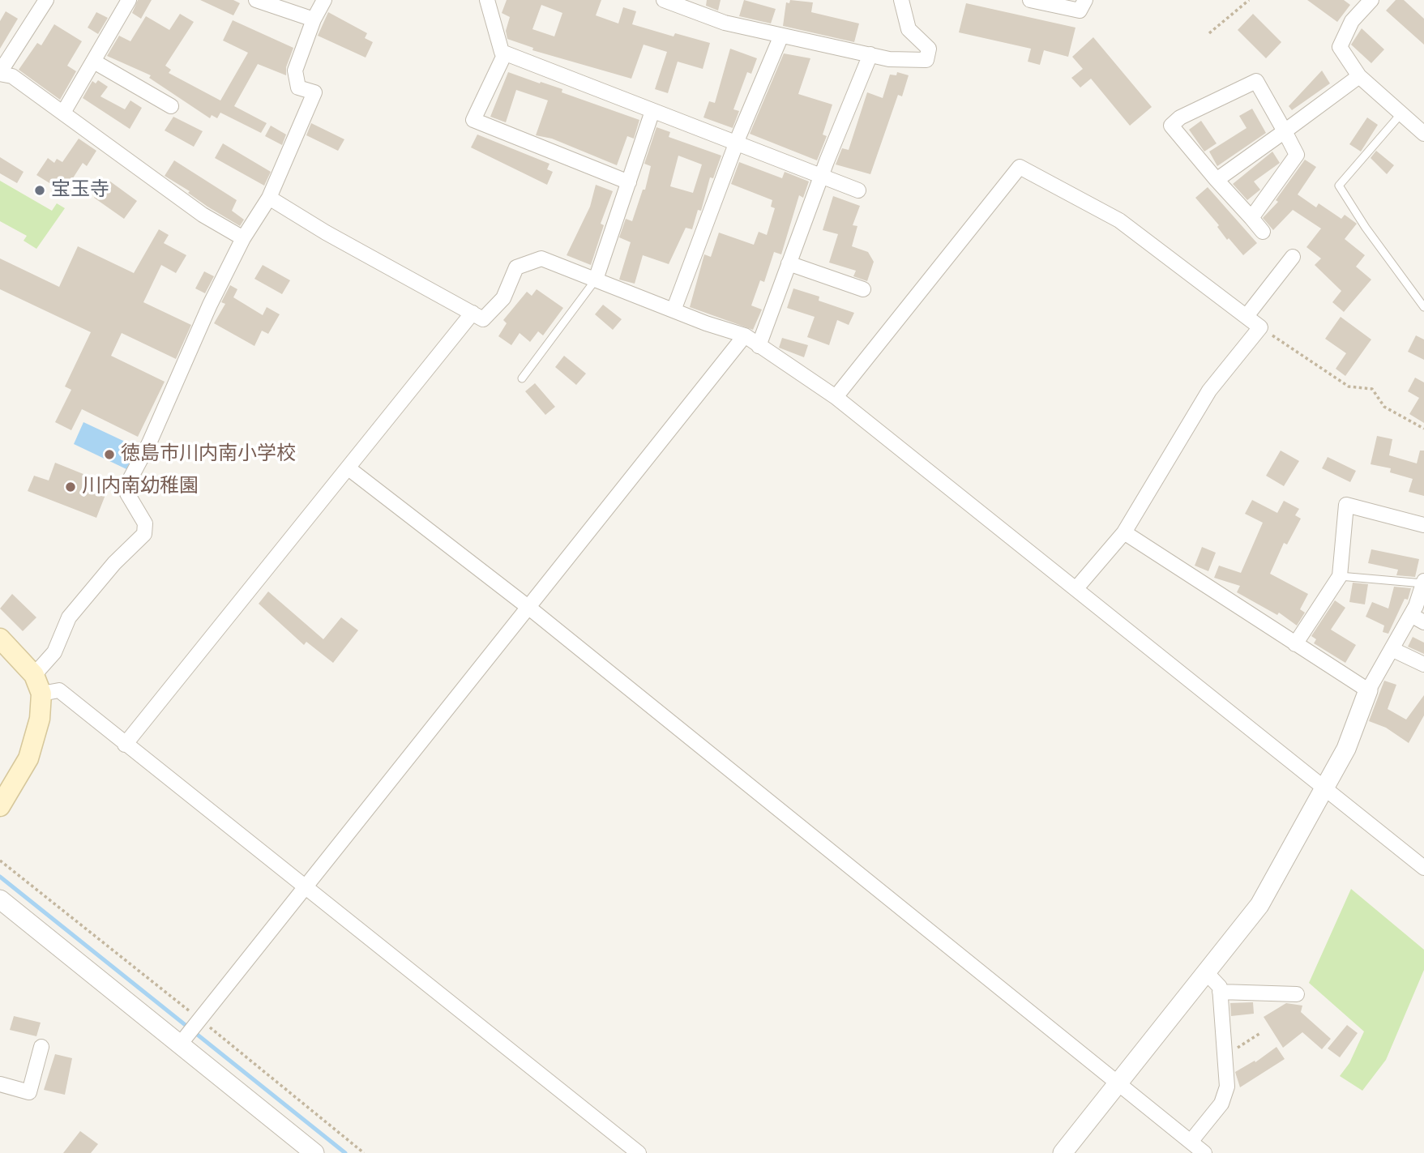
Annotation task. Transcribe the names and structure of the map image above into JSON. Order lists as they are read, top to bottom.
{
  "places": ["宝玉寺", "徳島市川内南小学校", "川内南幼稚園"]
}
